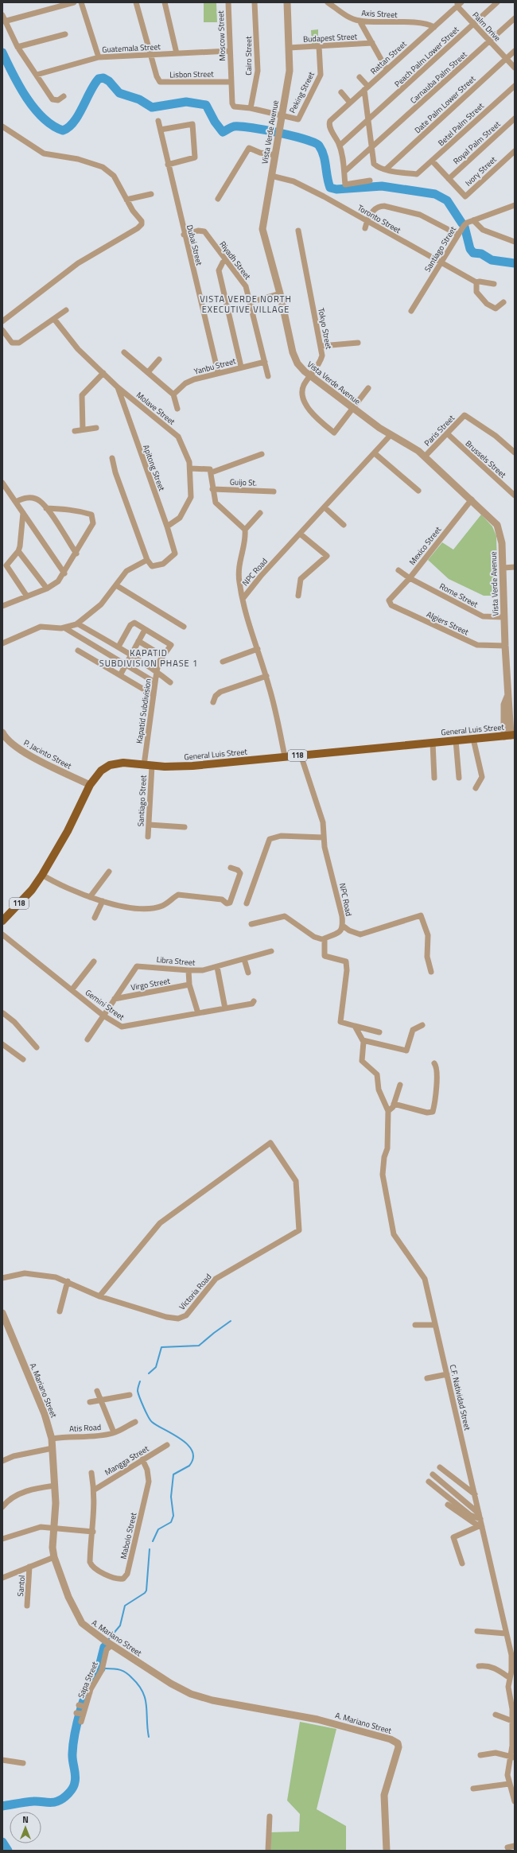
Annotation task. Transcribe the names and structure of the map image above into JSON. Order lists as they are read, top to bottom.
{
  "streets": {
    "main road": ["General Luis Street", "118"],
    "street": [
      "Axis Street",
      "Palm Drive",
      "Moscow Street",
      "Budapest Street",
      "Guatemala Street",
      "Cairo Street",
      "Peach Palm Lower Street",
      "Rattan Street",
      "Lisbon Street",
      "Carnauba Palm Street",
      "Peking Street",
      "Date Palm Lower Street",
      "Betel Palm Street",
      "Vista Verde Avenue",
      "Royal Palm Street",
      "Ivory Street",
      "Toronto Street",
      "Dubai Street",
      "Santiago Street",
      "Riyadh Street",
      "Tokyo Street",
      "Yanbu Street",
      "Molave Street",
      "Paris Street",
      "Brussels Street",
      "Apitong Street",
      "Guijo St.",
      "Mexico Street",
      "NPC Road",
      "Rome Street",
      "Algiers Street",
      "Kapatid Subdivision",
      "P. Jacinto Street",
      "Libra Street",
      "Virgo Street",
      "Gemini Street",
      "Victoria Road",
      "A. Mariano Street",
      "C.F. Natividad Street",
      "Atis Road",
      "Mangga Street",
      "Mabolo Street",
      "Santol",
      "Sapa Street"
    ]
  },
  "crossings": [
    ["Axis Street", "Rattan Street"],
    ["Palm Drive", "Peach Palm Lower Street"],
    ["Palm Drive", "Rattan Street"],
    ["Palm Drive", "Carnauba Palm Street"],
    ["Palm Drive", "Date Palm Lower Street"],
    ["Moscow Street", "Guatemala Street"],
    ["Moscow Street", "Lisbon Street"],
    ["Moscow Street", "Peking Street"],
    ["Budapest Street", "Peking Street"],
    ["Budapest Street", "Vista Verde Avenue"],
    ["Guatemala Street", "Lisbon Street"],
    ["Cairo Street", "Peking Street"],
    ["Peach Palm Lower Street", "Rattan Street"],
    ["Peking Street", "Vista Verde Avenue"],
    ["Date Palm Lower Street", "Betel Palm Street"],
    ["Betel Palm Street", "Ivory Street"],
    ["Vista Verde Avenue", "Toronto Street"],
    ["Vista Verde Avenue", "Tokyo Street"],
    ["Vista Verde Avenue", "Paris Street"],
    ["Vista Verde Avenue", "Mexico Street"],
    ["Vista Verde Avenue", "NPC Road"],
    ["Vista Verde Avenue", "Rome Street"],
    ["Vista Verde Avenue", "Algiers Street"],
    ["Vista Verde Avenue", "General Luis Street"],
    ["Royal Palm Street", "Ivory Street"],
    ["Toronto Street", "Santiago Street"],
    ["Dubai Street", "Riyadh Street"],
    ["Dubai Street", "Yanbu Street"],
    ["Santiago Street", "Kapatid Subdivision"],
    ["Santiago Street", "General Luis Street"],
    ["Riyadh Street", "Yanbu Street"],
    ["Molave Street", "Apitong Street"],
    ["Paris Street", "Brussels Street"],
    ["Mexico Street", "Rome Street"],
    ["Mexico Street", "Algiers Street"],
    ["NPC Road", "General Luis Street"],
    ["Kapatid Subdivision", "General Luis Street"],
    ["General Luis Street", "P. Jacinto Street"],
    ["Libra Street", "Virgo Street"],
    ["Libra Street", "Gemini Street"],
    ["A. Mariano Street", "Atis Road"],
    ["A. Mariano Street", "Sapa Street"],
    ["Mangga Street", "Mabolo Street"]
  ],
  "districts": ["VISTA VERDE NORTH EXECUTIVE VILLAGE", "KAPATID SUBDIVISION PHASE 1"],
  "north": "top"
}
